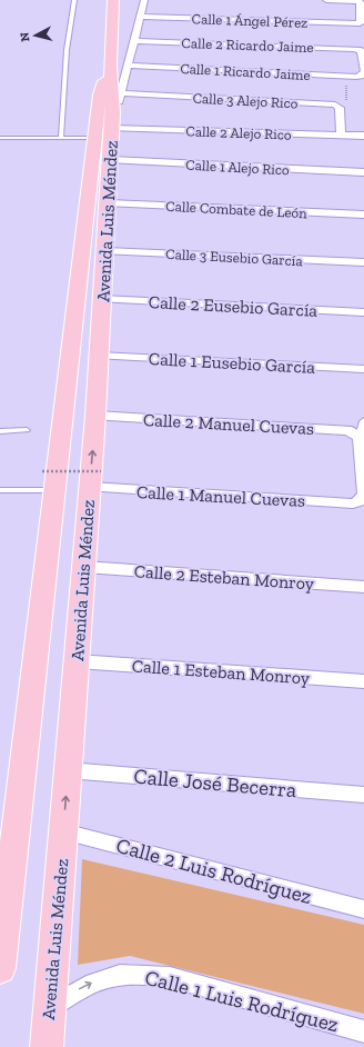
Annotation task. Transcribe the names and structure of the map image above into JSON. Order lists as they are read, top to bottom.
{
  "streets": {
    "main road": ["Avenida Luis Méndez"],
    "street": [
      "Calle 1 Ángel Pérez",
      "Calle 2 Ricardo Jaime",
      "Calle 1 Ricardo Jaime",
      "Calle 3 Alejo Rico",
      "Calle 2 Alejo Rico",
      "Calle 1 Alejo Rico",
      "Calle Combate de León",
      "Calle 3 Eusebio García",
      "Calle 2 Eusebio García",
      "Calle 1 Eusebio García",
      "Calle 2 Manuel Cuevas",
      "Calle 1 Manuel Cuevas",
      "Calle 2 Esteban Monroy",
      "Calle 1 Esteban Monroy",
      "Calle José Becerra",
      "Calle 2 Luis Rodríguez",
      "Calle 1 Luis Rodríguez"
    ]
  },
  "crossings": [
    ["Calle 1 Ángel Pérez", "Avenida Luis Méndez"],
    ["Calle 2 Ricardo Jaime", "Calle 1 Ricardo Jaime"],
    ["Calle 2 Ricardo Jaime", "Avenida Luis Méndez"],
    ["Calle 1 Ricardo Jaime", "Avenida Luis Méndez"],
    ["Calle 3 Alejo Rico", "Calle 2 Alejo Rico"],
    ["Calle 3 Alejo Rico", "Avenida Luis Méndez"],
    ["Calle 2 Alejo Rico", "Avenida Luis Méndez"],
    ["Calle 1 Alejo Rico", "Avenida Luis Méndez"],
    ["Calle Combate de León", "Avenida Luis Méndez"],
    ["Avenida Luis Méndez", "Calle 3 Eusebio García"],
    ["Avenida Luis Méndez", "Calle 2 Eusebio García"],
    ["Avenida Luis Méndez", "Calle 1 Eusebio García"],
    ["Avenida Luis Méndez", "Calle 2 Manuel Cuevas"],
    ["Avenida Luis Méndez", "Calle 1 Manuel Cuevas"],
    ["Avenida Luis Méndez", "Calle 2 Esteban Monroy"],
    ["Avenida Luis Méndez", "Calle 1 Esteban Monroy"],
    ["Avenida Luis Méndez", "Calle José Becerra"],
    ["Avenida Luis Méndez", "Calle 2 Luis Rodríguez"],
    ["Avenida Luis Méndez", "Calle 1 Luis Rodríguez"],
    ["Calle 2 Manuel Cuevas", "Calle 1 Manuel Cuevas"]
  ],
  "one_way": ["Calle 1 Luis Rodríguez"],
  "north": "left"
}
